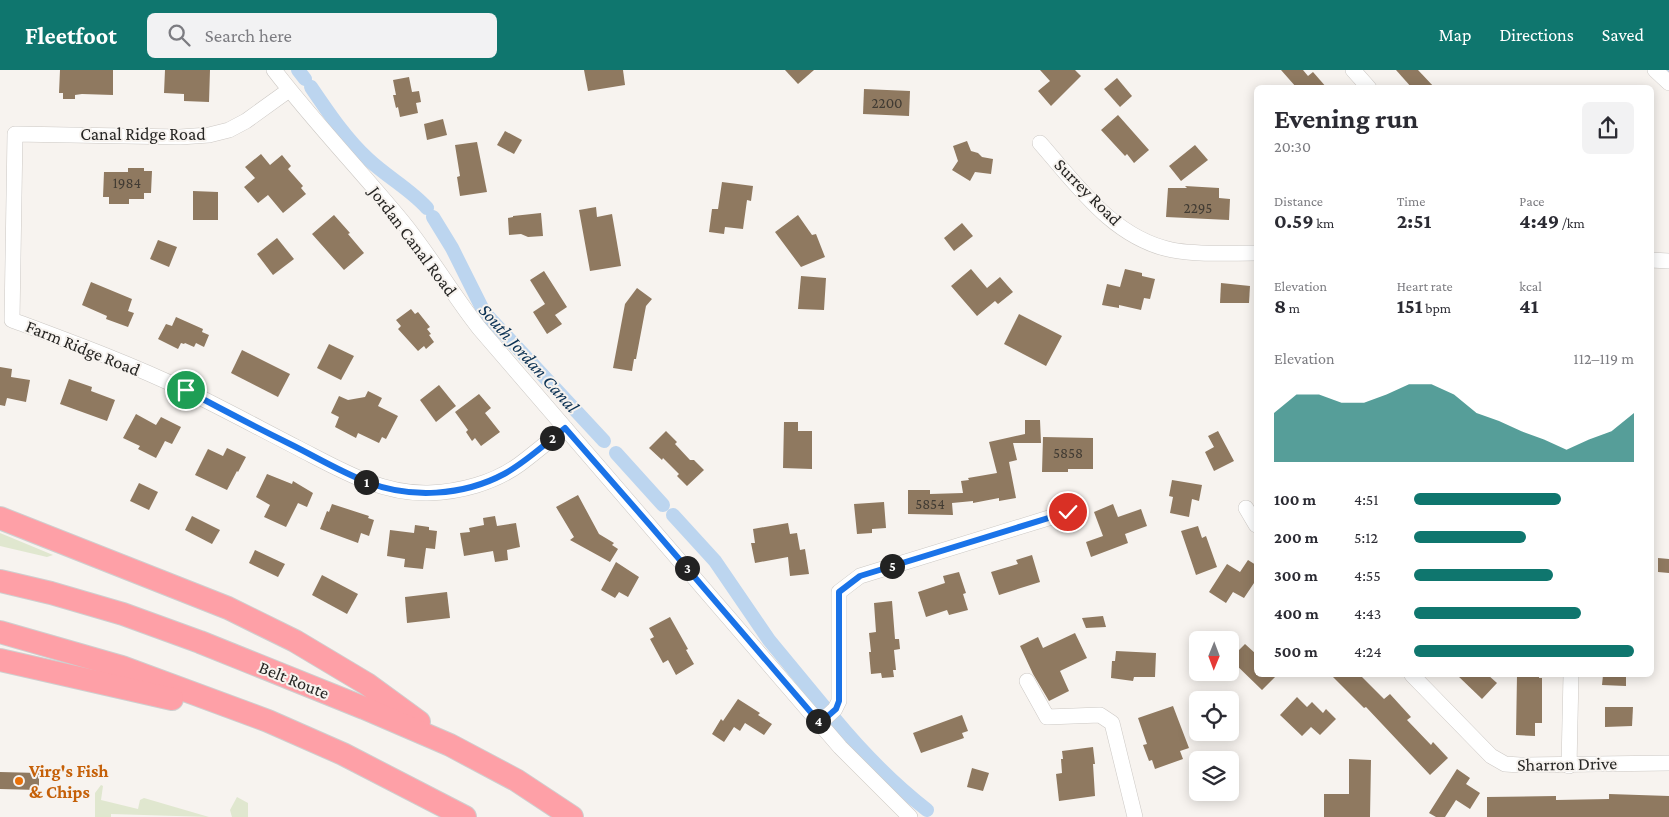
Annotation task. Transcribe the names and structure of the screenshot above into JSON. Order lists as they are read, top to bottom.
{
  "streets": {
    "highway": ["Belt Route"],
    "street": [
      "Canal Ridge Road",
      "Surrey Road",
      "Jordan Canal Road",
      "Farm Ridge Road",
      "Sharron Drive"
    ]
  },
  "crossings": [
    ["Canal Ridge Road", "Jordan Canal Road"],
    ["Canal Ridge Road", "Farm Ridge Road"],
    ["Jordan Canal Road", "Farm Ridge Road"]
  ],
  "water": ["South Jordan Canal"],
  "places": ["Virg's Fish & Chips"],
  "house_numbers": [
    "2200",
    "1984",
    "2295",
    "5858",
    "5854"
  ],
  "north": "bottom",
  "page": {
    "header": "Fleetfoot",
    "search": "Search here",
    "nav": ["Map", "Directions", "Saved"],
    "heading": ["Evening run", "20:30"],
    "stats": [
      ["Distance", "0.59 km"],
      ["Time", "2:51"],
      ["Pace", "4:49 /km"],
      ["Elevation", "8 m"],
      ["Heart rate", "151 bpm"],
      ["kcal", "41"]
    ],
    "chart": ["Elevation", "112–119 m"],
    "pins": [
      "2",
      "1",
      "5",
      "3",
      "4"
    ],
    "list": [
      {
        "name": "100 m",
        "note": "4:51"
      },
      {
        "name": "200 m",
        "note": "5:12"
      },
      {
        "name": "300 m",
        "note": "4:55"
      },
      {
        "name": "400 m",
        "note": "4:43"
      },
      {
        "name": "500 m",
        "note": "4:24"
      }
    ]
  }
}
